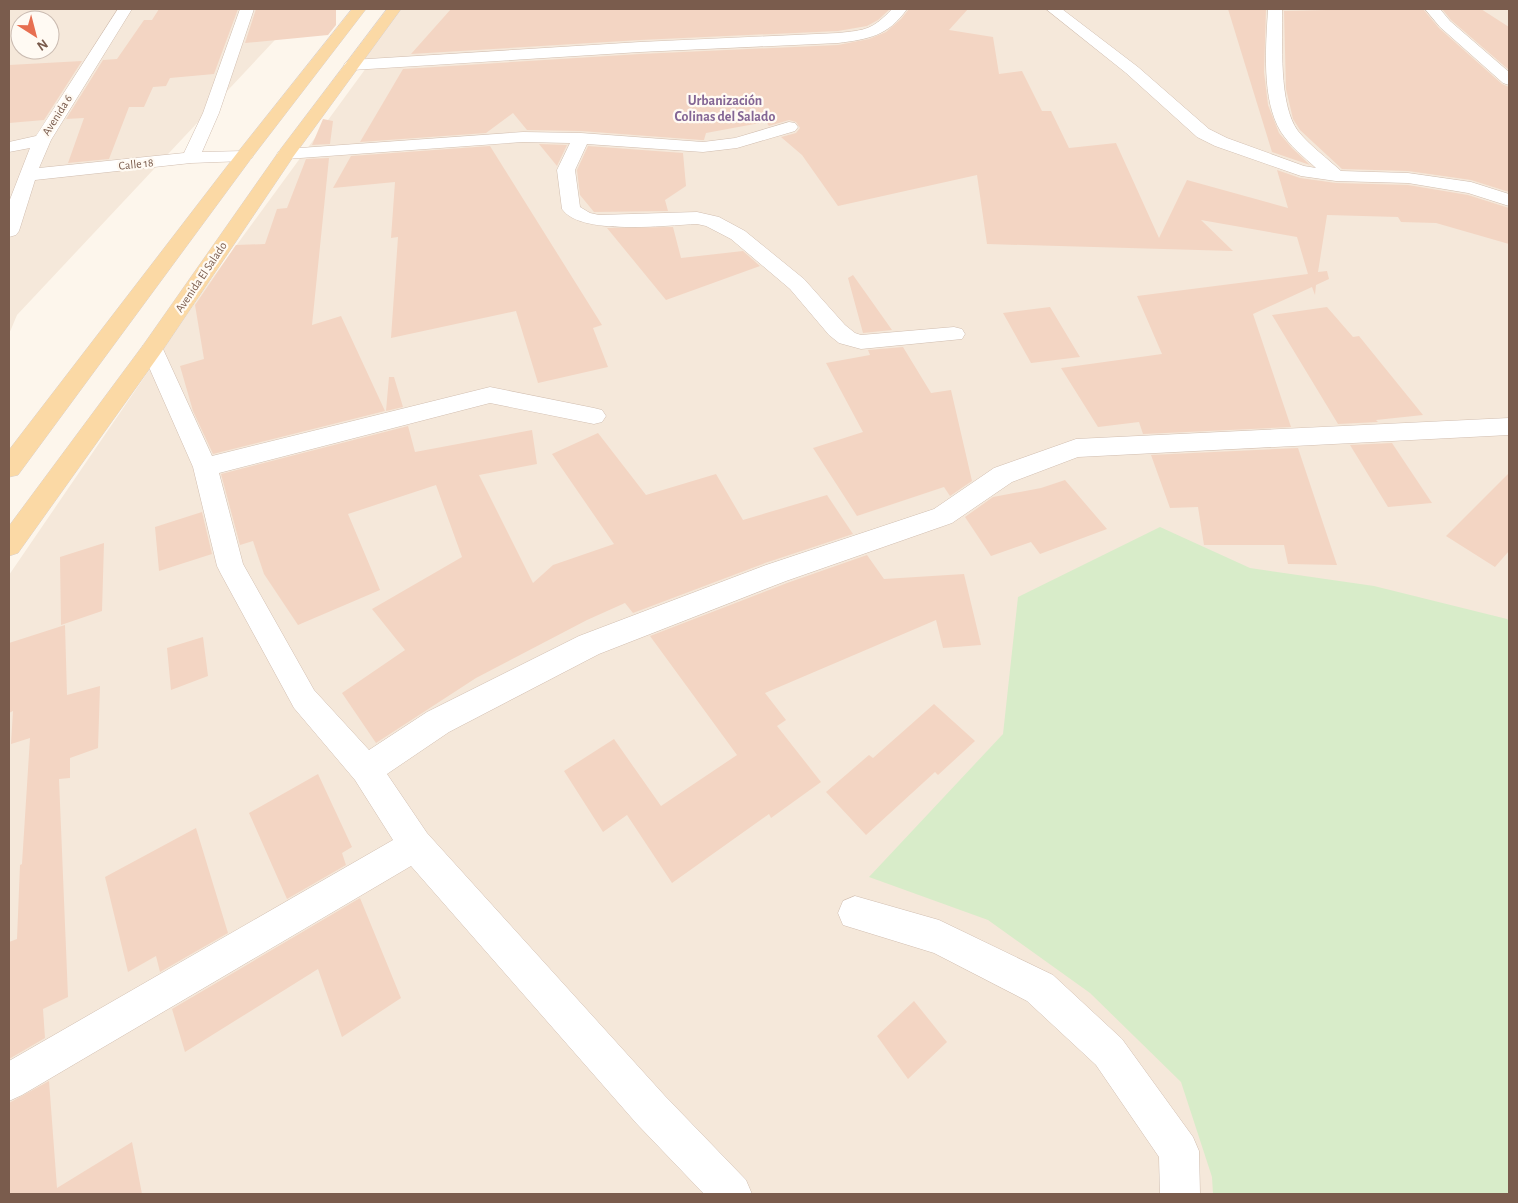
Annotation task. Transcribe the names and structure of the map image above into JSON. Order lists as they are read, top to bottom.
{
  "streets": {
    "main road": ["Avenida El Salado"],
    "street": ["Avenida 6", "Calle 18"]
  },
  "crossings": [
    ["Avenida 6", "Calle 18"]
  ],
  "districts": ["Urbanización Colinas del Salado"],
  "north": "bottom right"
}
